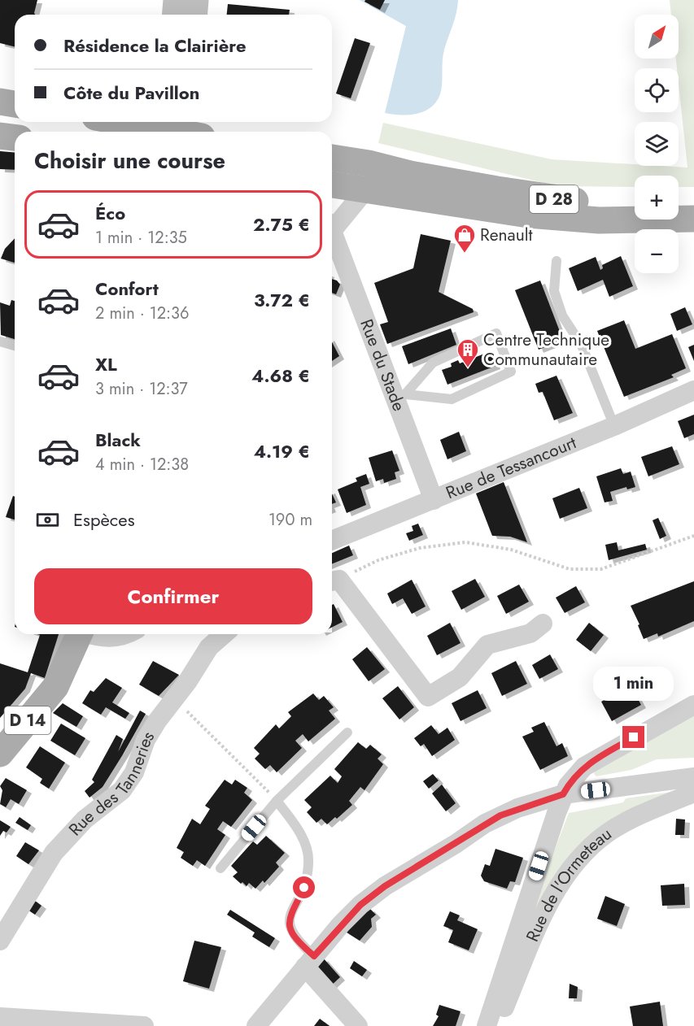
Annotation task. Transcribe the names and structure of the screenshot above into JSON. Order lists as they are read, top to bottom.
{
  "streets": {
    "main road": ["D 28", "D 14"],
    "street": [
      "Rue du Stade",
      "Rue de Tessancourt",
      "Rue des Tanneries",
      "Rue de l'Ormeteau"
    ]
  },
  "crossings": [
    ["D 28", "Rue du Stade"],
    ["Rue du Stade", "Rue de Tessancourt"]
  ],
  "places": {
    "shop": ["Renault"],
    "building": ["Centre Technique Communautaire"]
  },
  "north": "top right",
  "page": {
    "map_buttons": ["+", "−"],
    "banner": ["Résidence la Clairière", "Côte du Pavillon"],
    "heading": "Choisir une course",
    "list": [
      {
        "name": "Éco",
        "note": "1 min · 12:35",
        "value": "2.75 €"
      },
      {
        "name": "Confort",
        "note": "2 min · 12:36",
        "value": "3.72 €"
      },
      {
        "name": "XL",
        "note": "3 min · 12:37",
        "value": "4.68 €"
      },
      {
        "name": "Black",
        "note": "4 min · 12:38",
        "value": "4.19 €"
      }
    ],
    "pay": ["Espèces", "190 m"],
    "buttons": "Confirmer",
    "bubble": "1 min"
  }
}
